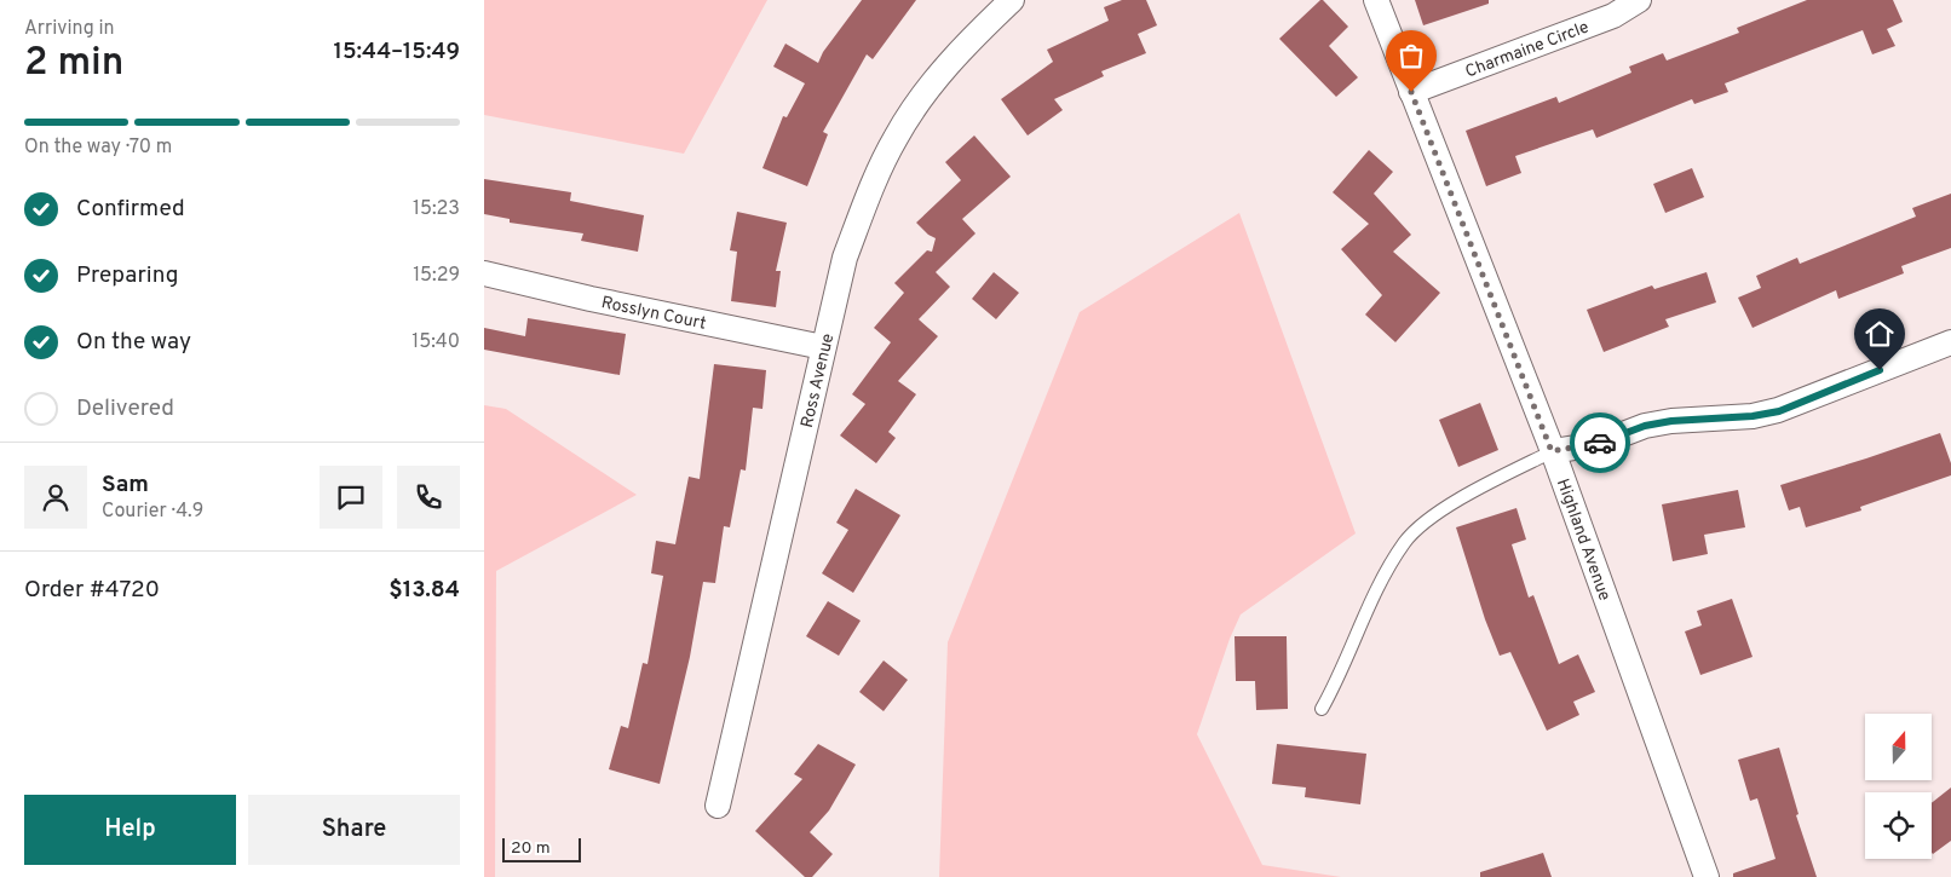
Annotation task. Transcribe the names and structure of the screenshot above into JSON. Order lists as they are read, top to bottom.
{
  "streets": {
    "street": [
      "Charmaine Circle",
      "Rosslyn Court",
      "Ross Avenue",
      "Highland Avenue"
    ]
  },
  "crossings": [
    ["Charmaine Circle", "Highland Avenue"],
    ["Rosslyn Court", "Ross Avenue"]
  ],
  "scale_bar": "20 m",
  "north": "top",
  "page": {
    "heading": ["2 min", "Arriving in", "15:44–15:49"],
    "panel": [
      "Sam",
      "Courier · 4.9",
      "Order #4720",
      "$13.84"
    ],
    "bar": "On the way · 70 m",
    "list": [
      ["Confirmed", "15:23"],
      ["Preparing", "15:29"],
      ["On the way", "15:40"],
      "Delivered"
    ],
    "buttons": ["Help", "Share"],
    "scale": "20 m"
  }
}
